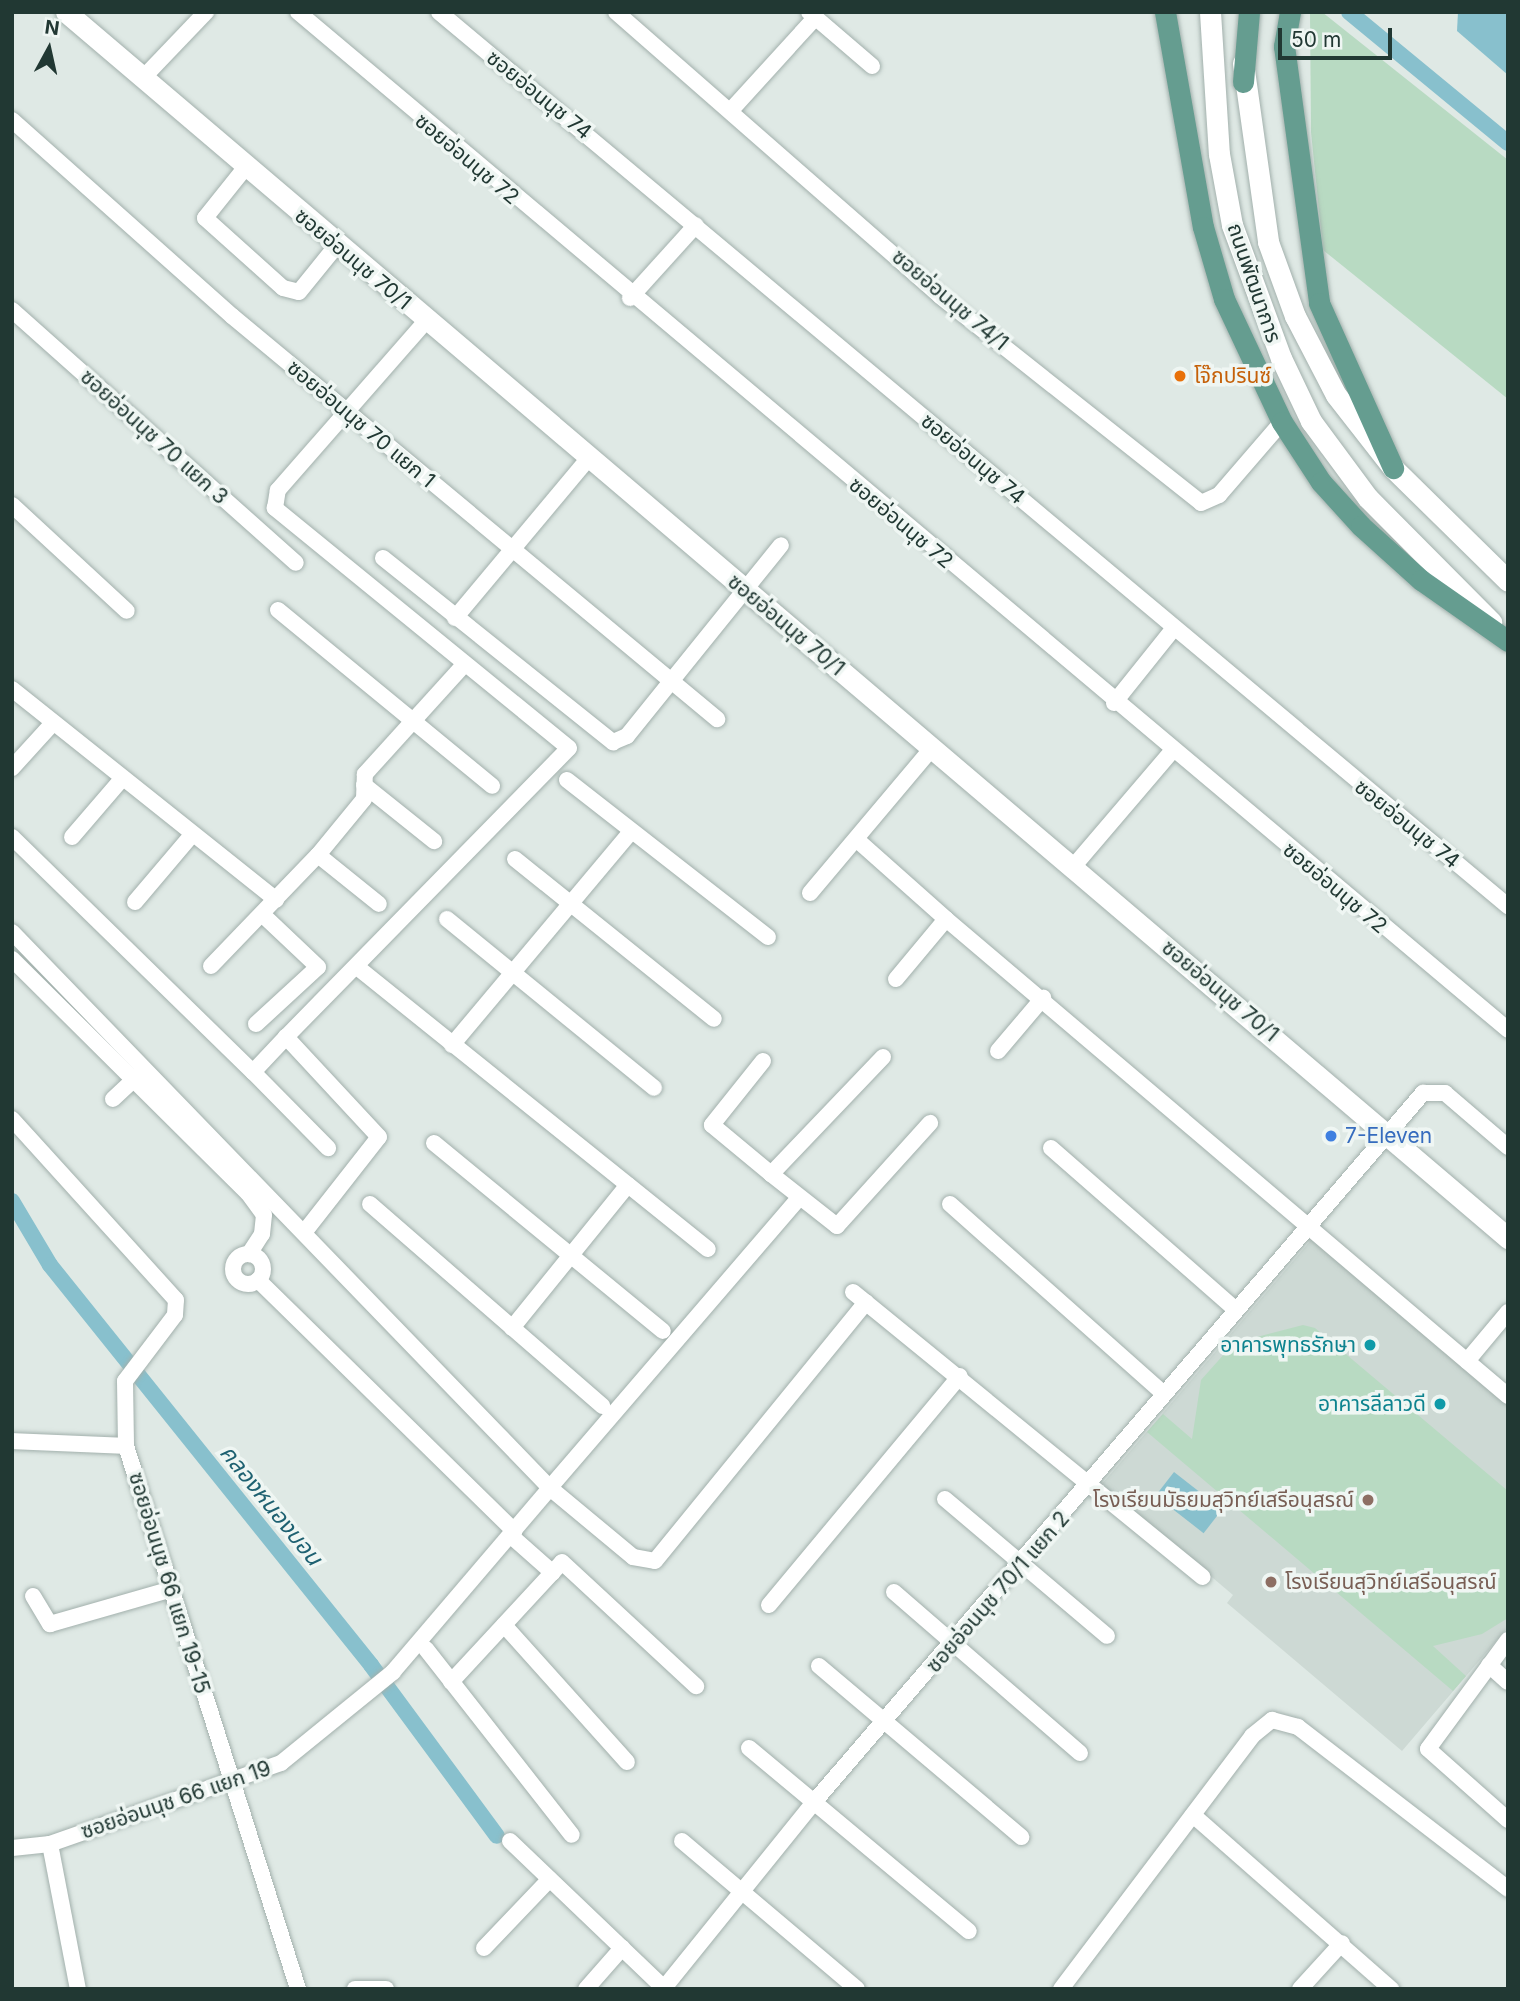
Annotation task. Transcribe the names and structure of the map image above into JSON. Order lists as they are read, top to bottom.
{
  "streets": {
    "street": [
      "ซอยอ่อนนุช 74",
      "ซอยอ่อนนุช 72",
      "ซอยอ่อนนุช 70/1",
      "ถนนพัฒนาการ",
      "ซอยอ่อนนุช 74/1",
      "ซอยอ่อนนุช 70 แยก 1",
      "ซอยอ่อนนุช 70 แยก 3",
      "ซอยอ่อนนุช 66 แยก 19-15",
      "ซอยอ่อนนุช 70/1 แยก 2",
      "ซอยอ่อนนุช 66 แยก 19"
    ]
  },
  "crossings": [
    ["ซอยอ่อนนุช 70/1", "ซอยอ่อนนุช 70/1 แยก 2"],
    ["ซอยอ่อนนุช 66 แยก 19-15", "ซอยอ่อนนุช 66 แยก 19"]
  ],
  "water": ["คลองหนองบอน"],
  "places": [
    "โจ๊กปรินซ์",
    "7-Eleven",
    "อาคารพุทธรักษา",
    "อาคารลีลาวดี",
    "โรงเรียนมัธยมสุวิทย์เสรีอนุสรณ์",
    "โรงเรียนสุวิทย์เสรีอนุสรณ์"
  ],
  "scale_bar": "50 m",
  "north": "top"
}
